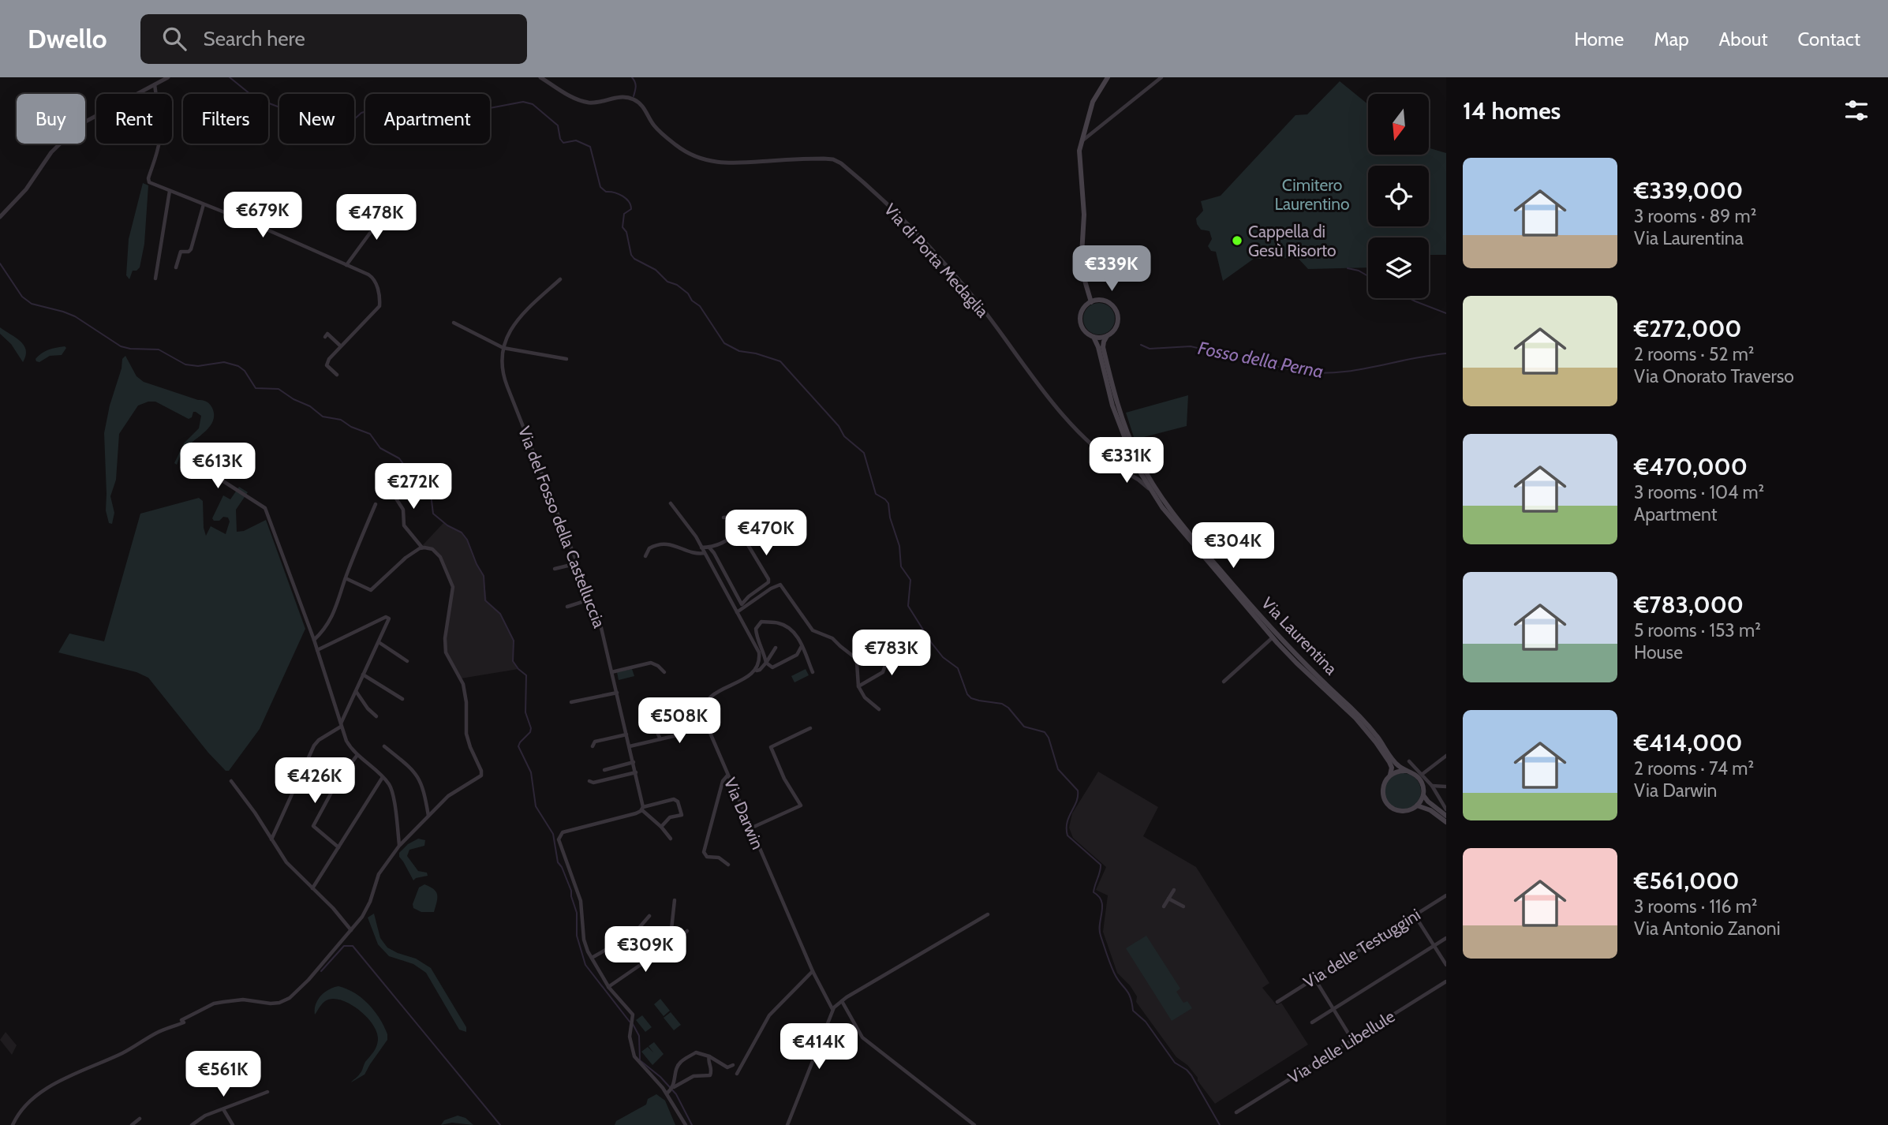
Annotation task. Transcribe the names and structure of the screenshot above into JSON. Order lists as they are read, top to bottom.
{
  "streets": {
    "main road": ["Via Laurentina"],
    "street": [
      "Via di Porta Medaglia",
      "Via del Fosso della Castelluccia",
      "Via Darwin",
      "Via delle Testuggini",
      "Via delle Libellule"
    ]
  },
  "crossings": [
    ["Via di Porta Medaglia", "Via Laurentina"]
  ],
  "water": ["Fosso della Perna"],
  "parks": ["Cimitero Laurentino"],
  "places": ["Cappella di Gesù Risorto"],
  "north": "bottom",
  "page": {
    "header": "Dwello",
    "search": "Search here",
    "nav": [
      "Home",
      "Map",
      "About",
      "Contact"
    ],
    "heading": "14 homes",
    "chip": [
      "Buy",
      "Rent",
      "Filters",
      "New",
      "Apartment"
    ],
    "list": [
      {
        "name": "€339,000",
        "note": "3 rooms · 89 m² · Via Laurentina"
      },
      {
        "name": "€272,000",
        "note": "2 rooms · 52 m² · Via Onorato Traverso"
      },
      {
        "name": "€470,000",
        "note": "3 rooms · 104 m² · Apartment"
      },
      {
        "name": "€783,000",
        "note": "5 rooms · 153 m² · House"
      },
      {
        "name": "€414,000",
        "note": "2 rooms · 74 m² · Via Darwin"
      },
      {
        "name": "€561,000",
        "note": "3 rooms · 116 m² · Via Antonio Zanoni"
      }
    ],
    "price": [
      "€679K",
      "€478K",
      "€339K",
      "€331K",
      "€613K",
      "€272K",
      "€470K",
      "€304K",
      "€783K",
      "€508K",
      "€426K",
      "€309K",
      "€414K",
      "€561K"
    ]
  }
}
